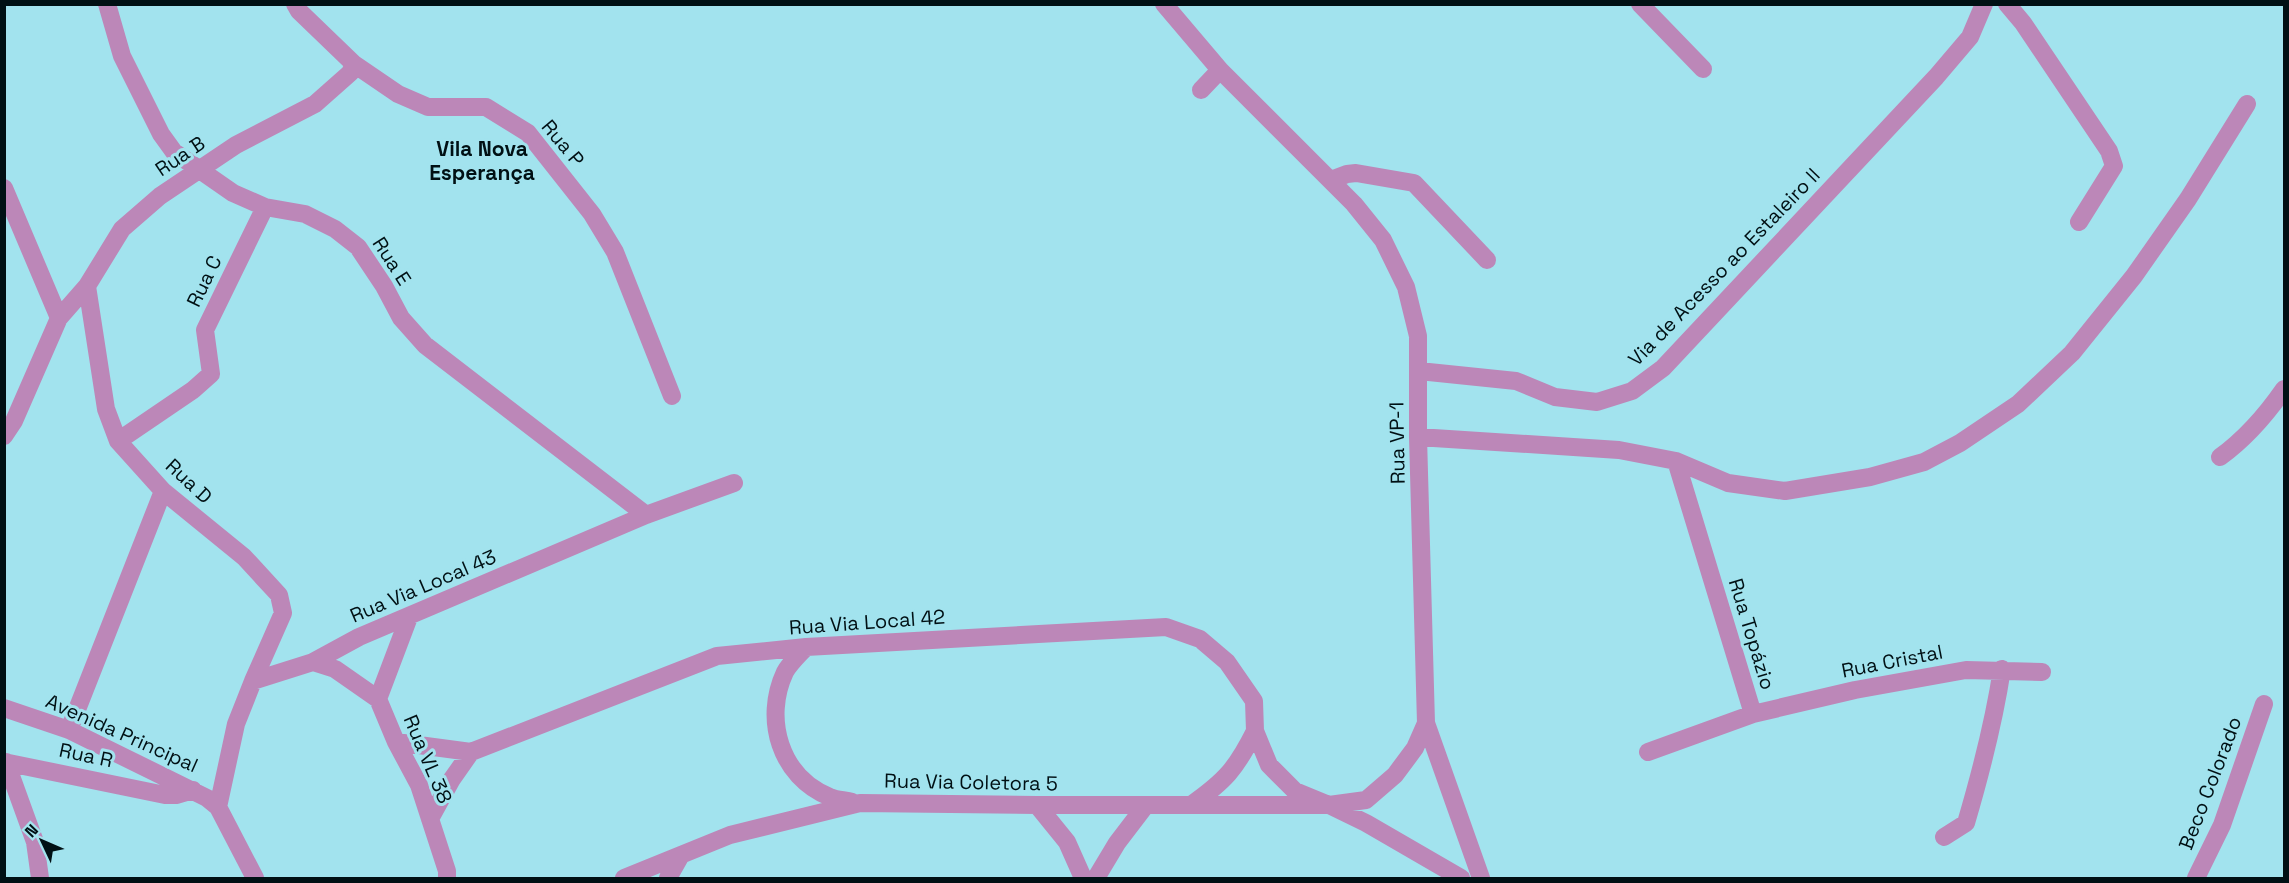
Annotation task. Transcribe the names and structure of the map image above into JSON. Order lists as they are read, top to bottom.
{
  "streets": {
    "street": [
      "Rua P",
      "Rua B",
      "Rua E",
      "Via de Acesso ao Estaleiro II",
      "Rua C",
      "Rua VP-1",
      "Rua D",
      "Rua Via Local 43",
      "Rua Via Local 42",
      "Rua Topázio",
      "Rua Cristal",
      "Avenida Principal",
      "Rua R",
      "Rua VL 38",
      "Rua Via Coletora 5",
      "Beco Colorado"
    ]
  },
  "crossings": [
    ["Rua P", "Rua B"],
    ["Rua B", "Rua E"],
    ["Rua B", "Rua D"],
    ["Rua E", "Rua C"],
    ["Rua E", "Rua Via Local 43"],
    ["Via de Acesso ao Estaleiro II", "Rua VP-1"],
    ["Rua C", "Rua D"],
    ["Rua VP-1", "Rua Via Coletora 5"],
    ["Rua D", "Rua Via Local 43"],
    ["Rua Via Local 42", "Rua VL 38"],
    ["Rua Topázio", "Rua Cristal"],
    ["Avenida Principal", "Rua R"]
  ],
  "districts": ["Vila Nova Esperança"],
  "north": "top left"
}
